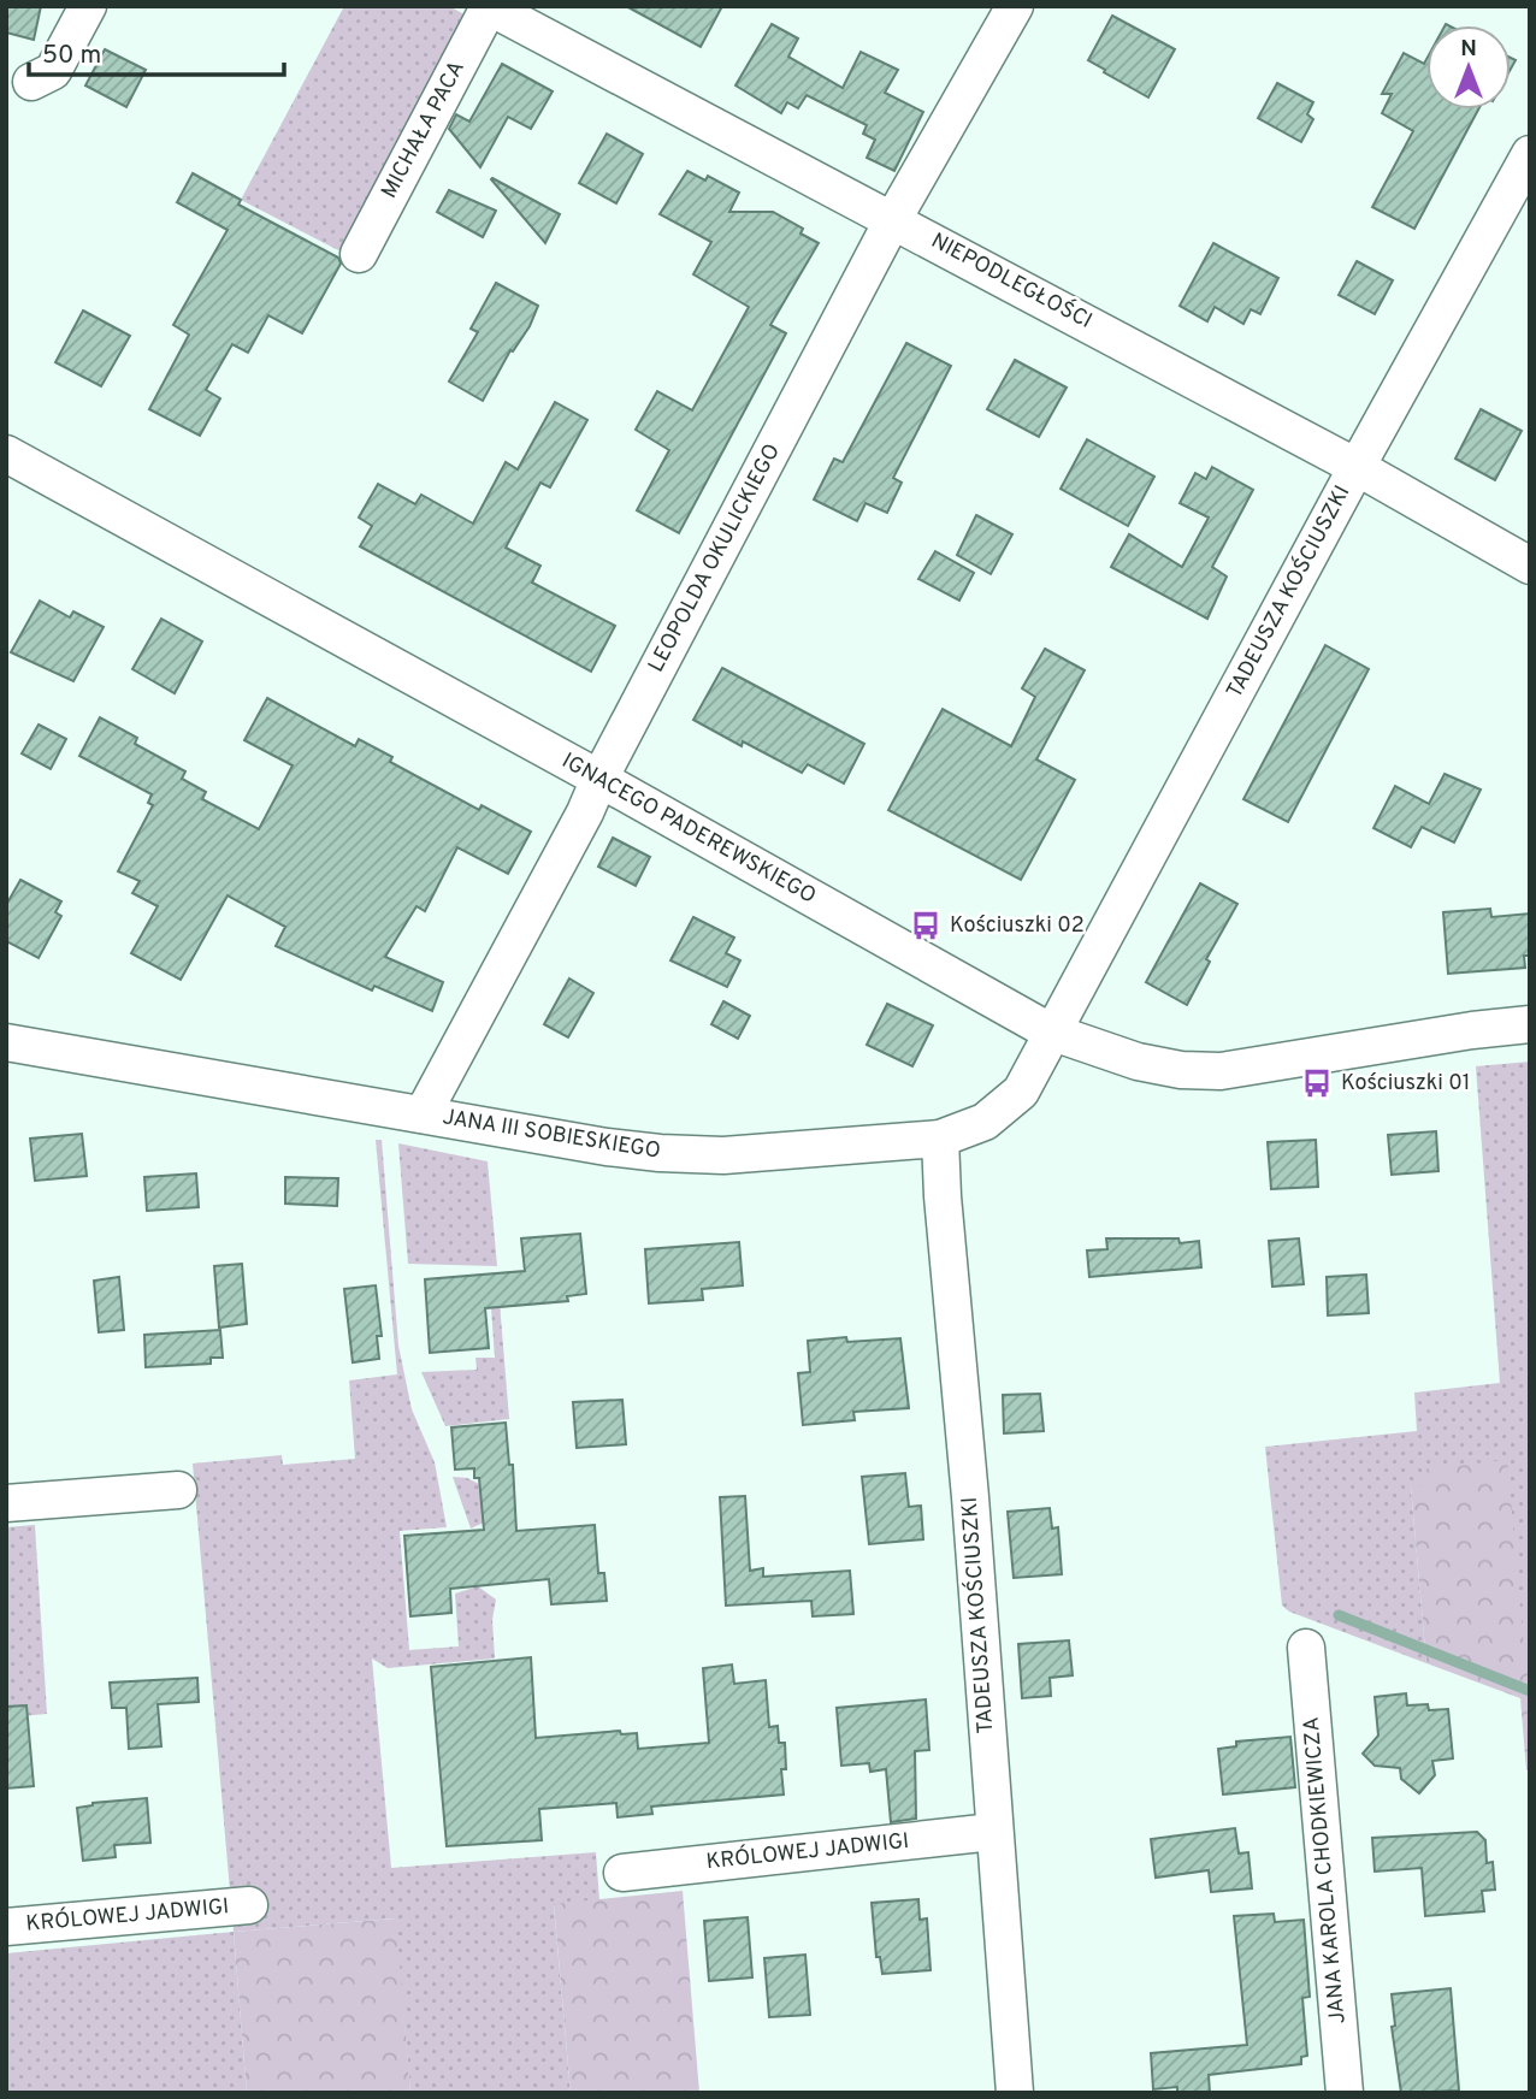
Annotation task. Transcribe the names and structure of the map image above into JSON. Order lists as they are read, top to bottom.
{
  "streets": {
    "street": [
      "MICHAŁA PACA",
      "NIEPODLEGŁOŚCI",
      "LEOPOLDA OKULICKIEGO",
      "TADEUSZA KOŚCIUSZKI",
      "IGNACEGO PADEREWSKIEGO",
      "JANA III SOBIESKIEGO",
      "KRÓLOWEJ JADWIGI",
      "JANA KAROLA CHODKIEWICZA"
    ]
  },
  "crossings": [
    ["MICHAŁA PACA", "NIEPODLEGŁOŚCI"],
    ["NIEPODLEGŁOŚCI", "LEOPOLDA OKULICKIEGO"],
    ["NIEPODLEGŁOŚCI", "TADEUSZA KOŚCIUSZKI"],
    ["LEOPOLDA OKULICKIEGO", "IGNACEGO PADEREWSKIEGO"],
    ["LEOPOLDA OKULICKIEGO", "JANA III SOBIESKIEGO"],
    ["TADEUSZA KOŚCIUSZKI", "IGNACEGO PADEREWSKIEGO"],
    ["TADEUSZA KOŚCIUSZKI", "JANA III SOBIESKIEGO"],
    ["TADEUSZA KOŚCIUSZKI", "KRÓLOWEJ JADWIGI"],
    ["IGNACEGO PADEREWSKIEGO", "JANA III SOBIESKIEGO"]
  ],
  "places": {
    "bus stop": ["Kościuszki 02", "Kościuszki 01"]
  },
  "scale_bar": "50 m",
  "north": "top"
}
